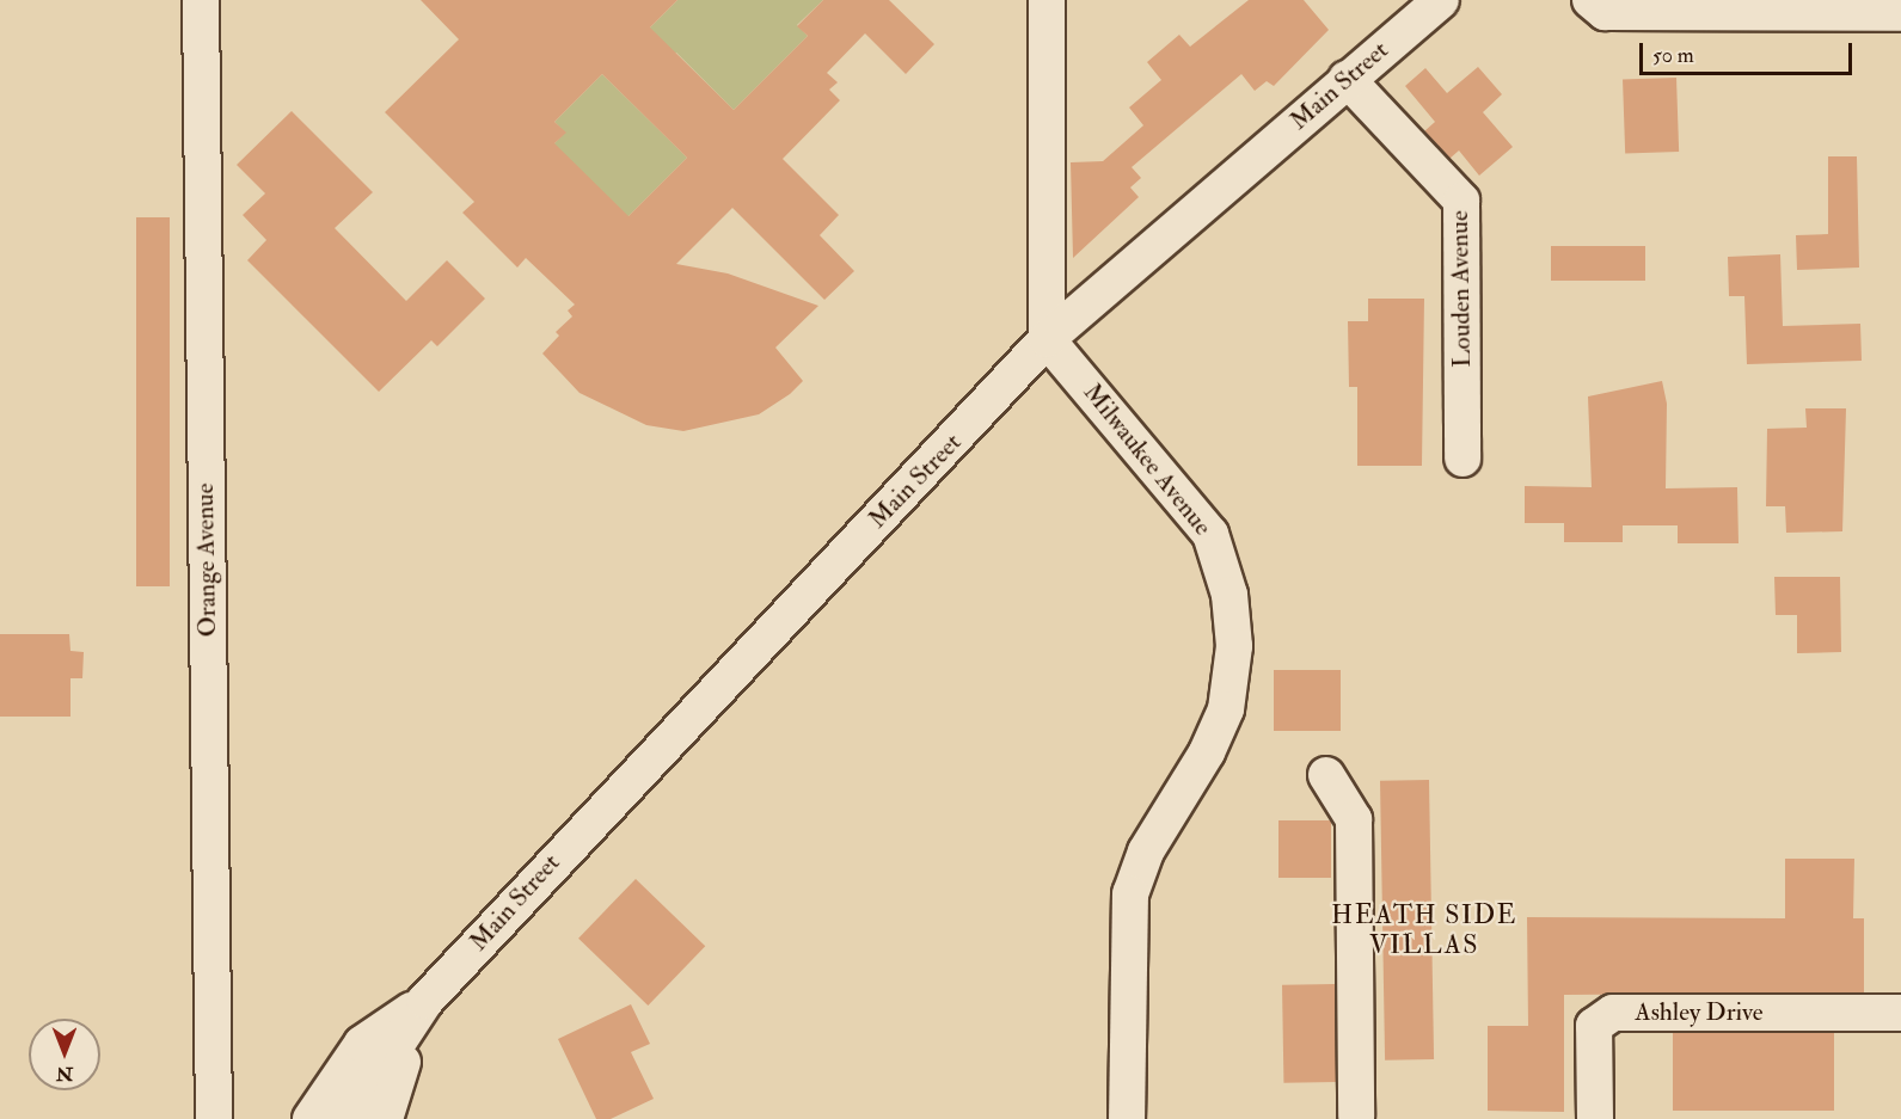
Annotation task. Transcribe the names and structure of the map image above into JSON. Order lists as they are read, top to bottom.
{
  "streets": {
    "street": [
      "Main Street",
      "Louden Avenue",
      "Milwaukee Avenue",
      "Orange Avenue",
      "Ashley Drive"
    ]
  },
  "crossings": [
    ["Main Street", "Louden Avenue"],
    ["Main Street", "Milwaukee Avenue"]
  ],
  "districts": ["HEATH SIDE VILLAS"],
  "scale_bar": "50 m",
  "north": "bottom"
}
